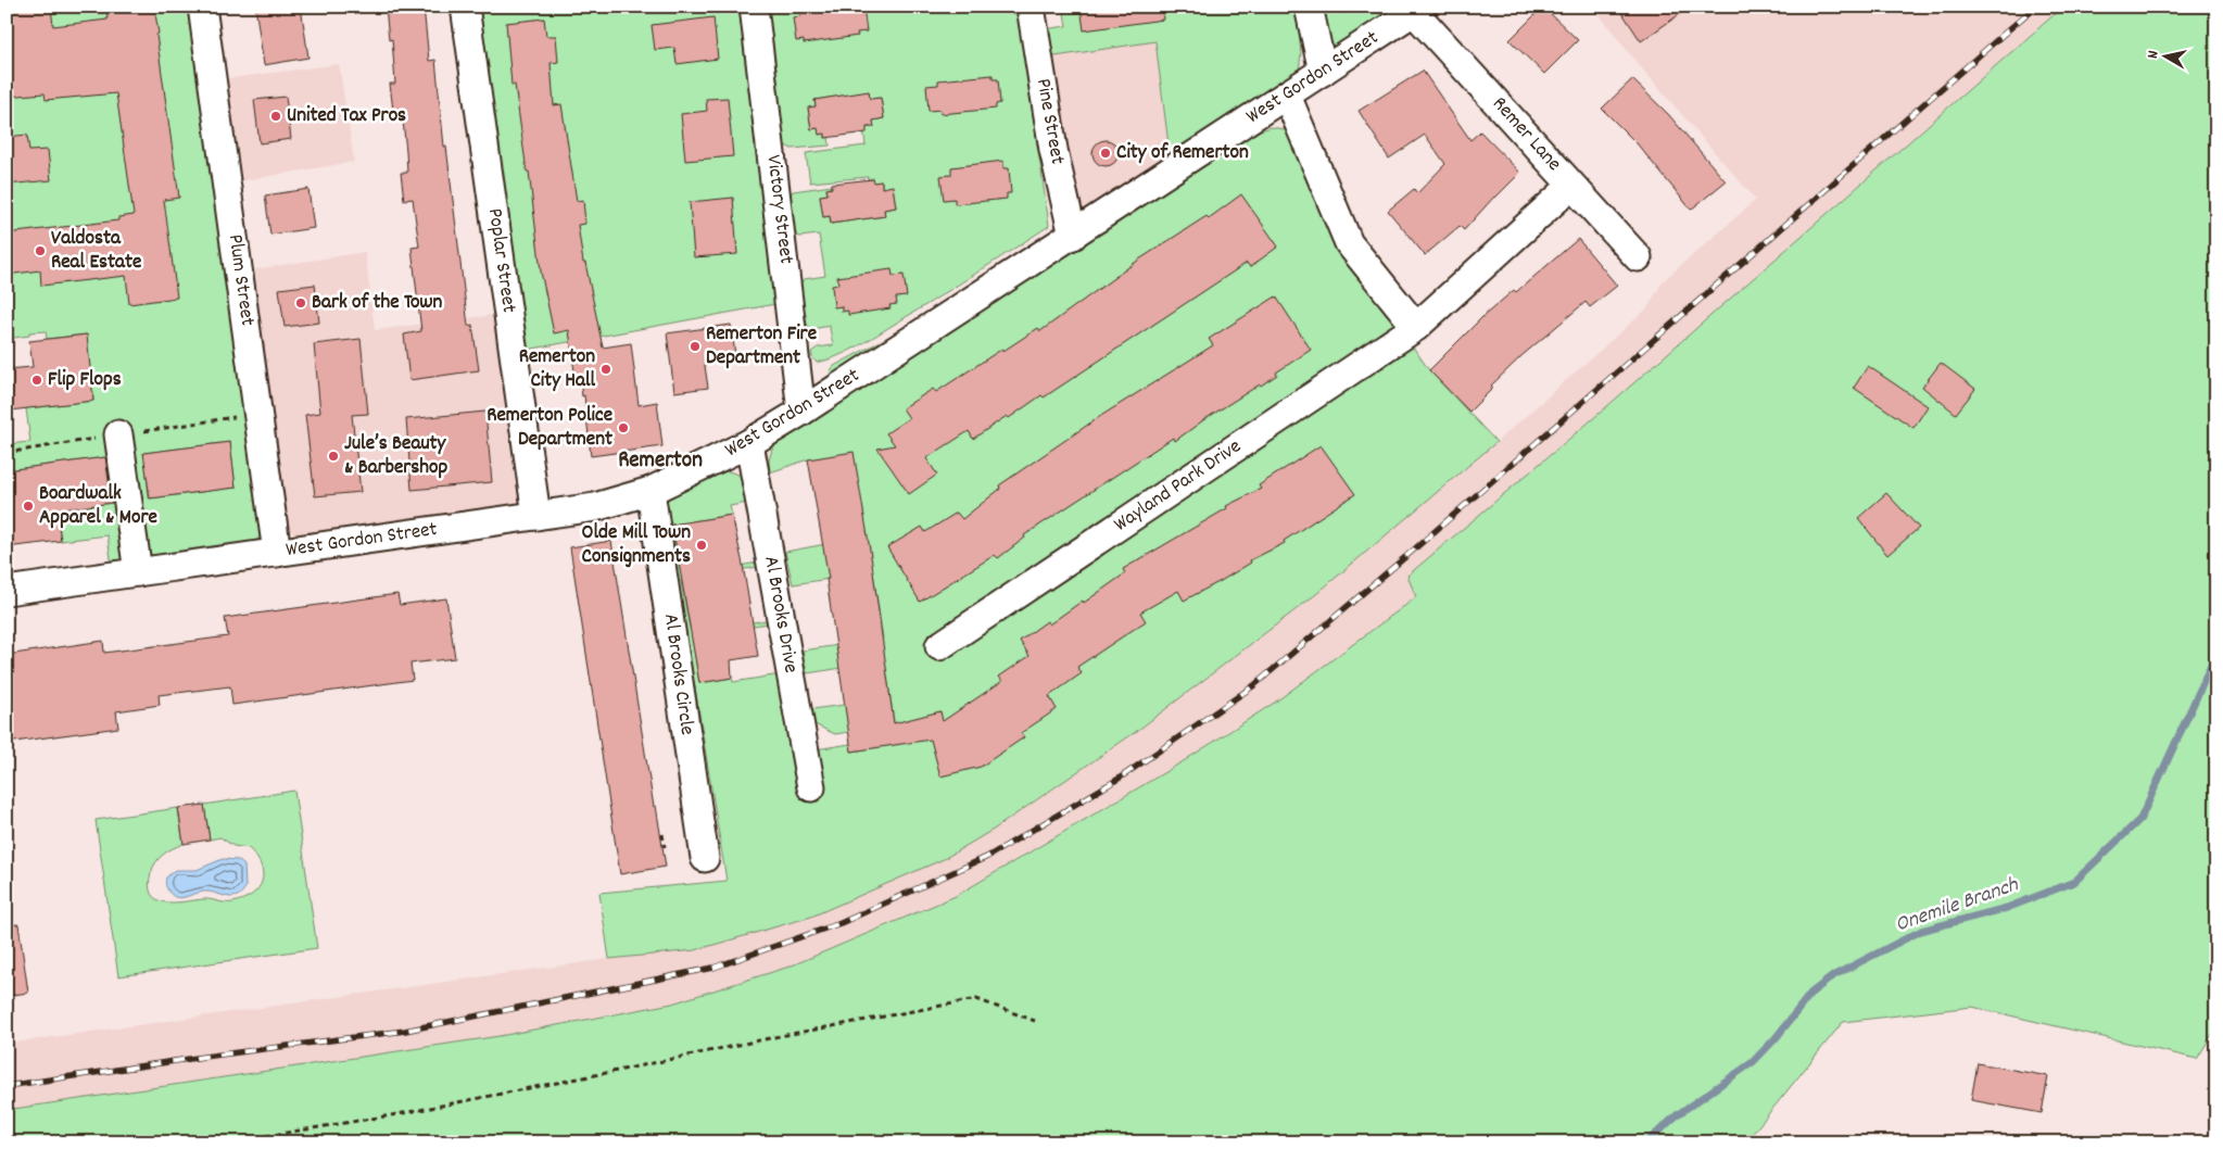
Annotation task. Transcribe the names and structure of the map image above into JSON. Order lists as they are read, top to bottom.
{
  "streets": {
    "street": [
      "West Gordon Street",
      "Pine Street",
      "Remer Lane",
      "Victory Street",
      "Poplar Street",
      "Plum Street",
      "Wayland Park Drive",
      "Al Brooks Drive",
      "Al Brooks Circle"
    ]
  },
  "crossings": [
    ["West Gordon Street", "Pine Street"],
    ["West Gordon Street", "Remer Lane"],
    ["West Gordon Street", "Victory Street"],
    ["West Gordon Street", "Poplar Street"],
    ["West Gordon Street", "Plum Street"],
    ["West Gordon Street", "Al Brooks Drive"],
    ["West Gordon Street", "Al Brooks Circle"],
    ["Remer Lane", "Wayland Park Drive"]
  ],
  "districts": ["Remerton"],
  "water": ["Onemile Branch"],
  "places": [
    "United Tax Pros",
    "City of Remerton",
    "Valdosta Real Estate",
    "Bark of the Town",
    "Remerton Fire Department",
    "Remerton City Hall",
    "Flip Flops",
    "Remerton Police Department",
    "Jule’s Beauty & Barbershop",
    "Boardwalk Apparel & More",
    "Olde Mill Town Consignments"
  ],
  "north": "left"
}
